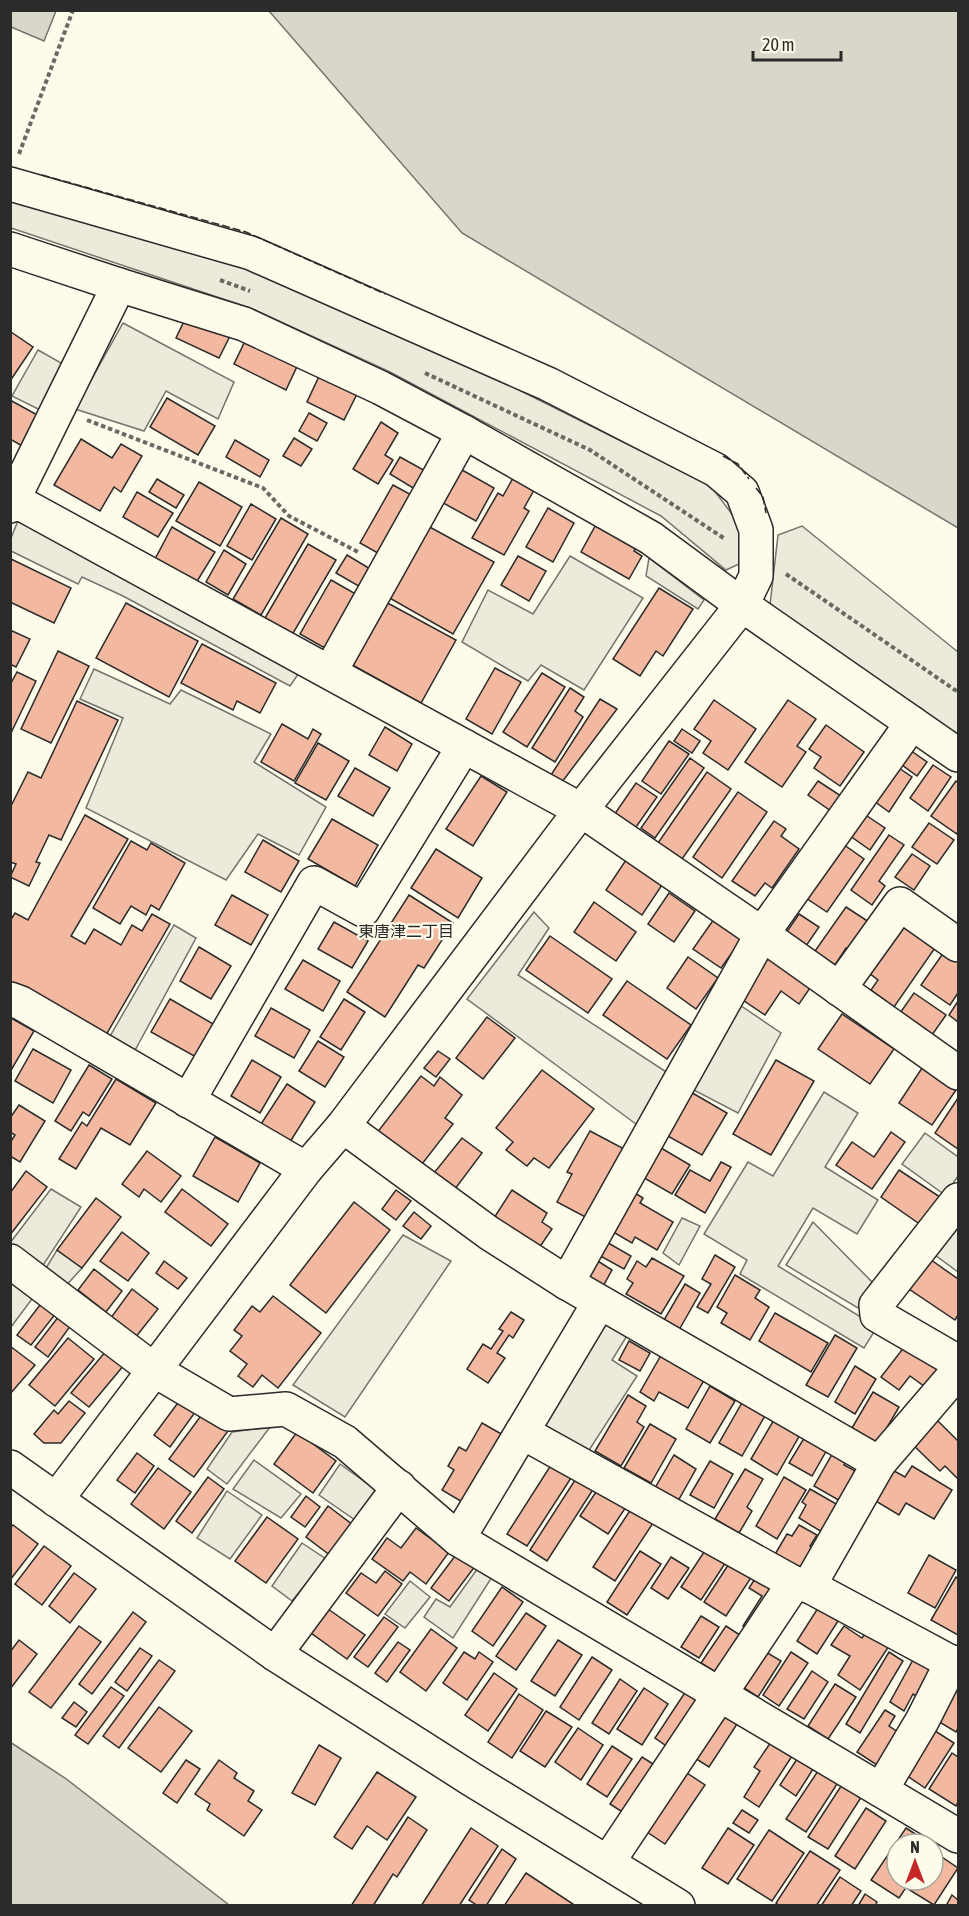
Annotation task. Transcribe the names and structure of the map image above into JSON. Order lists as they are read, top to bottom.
{
  "districts": ["東唐津二丁目"],
  "scale_bar": "20 m",
  "north": "top"
}
